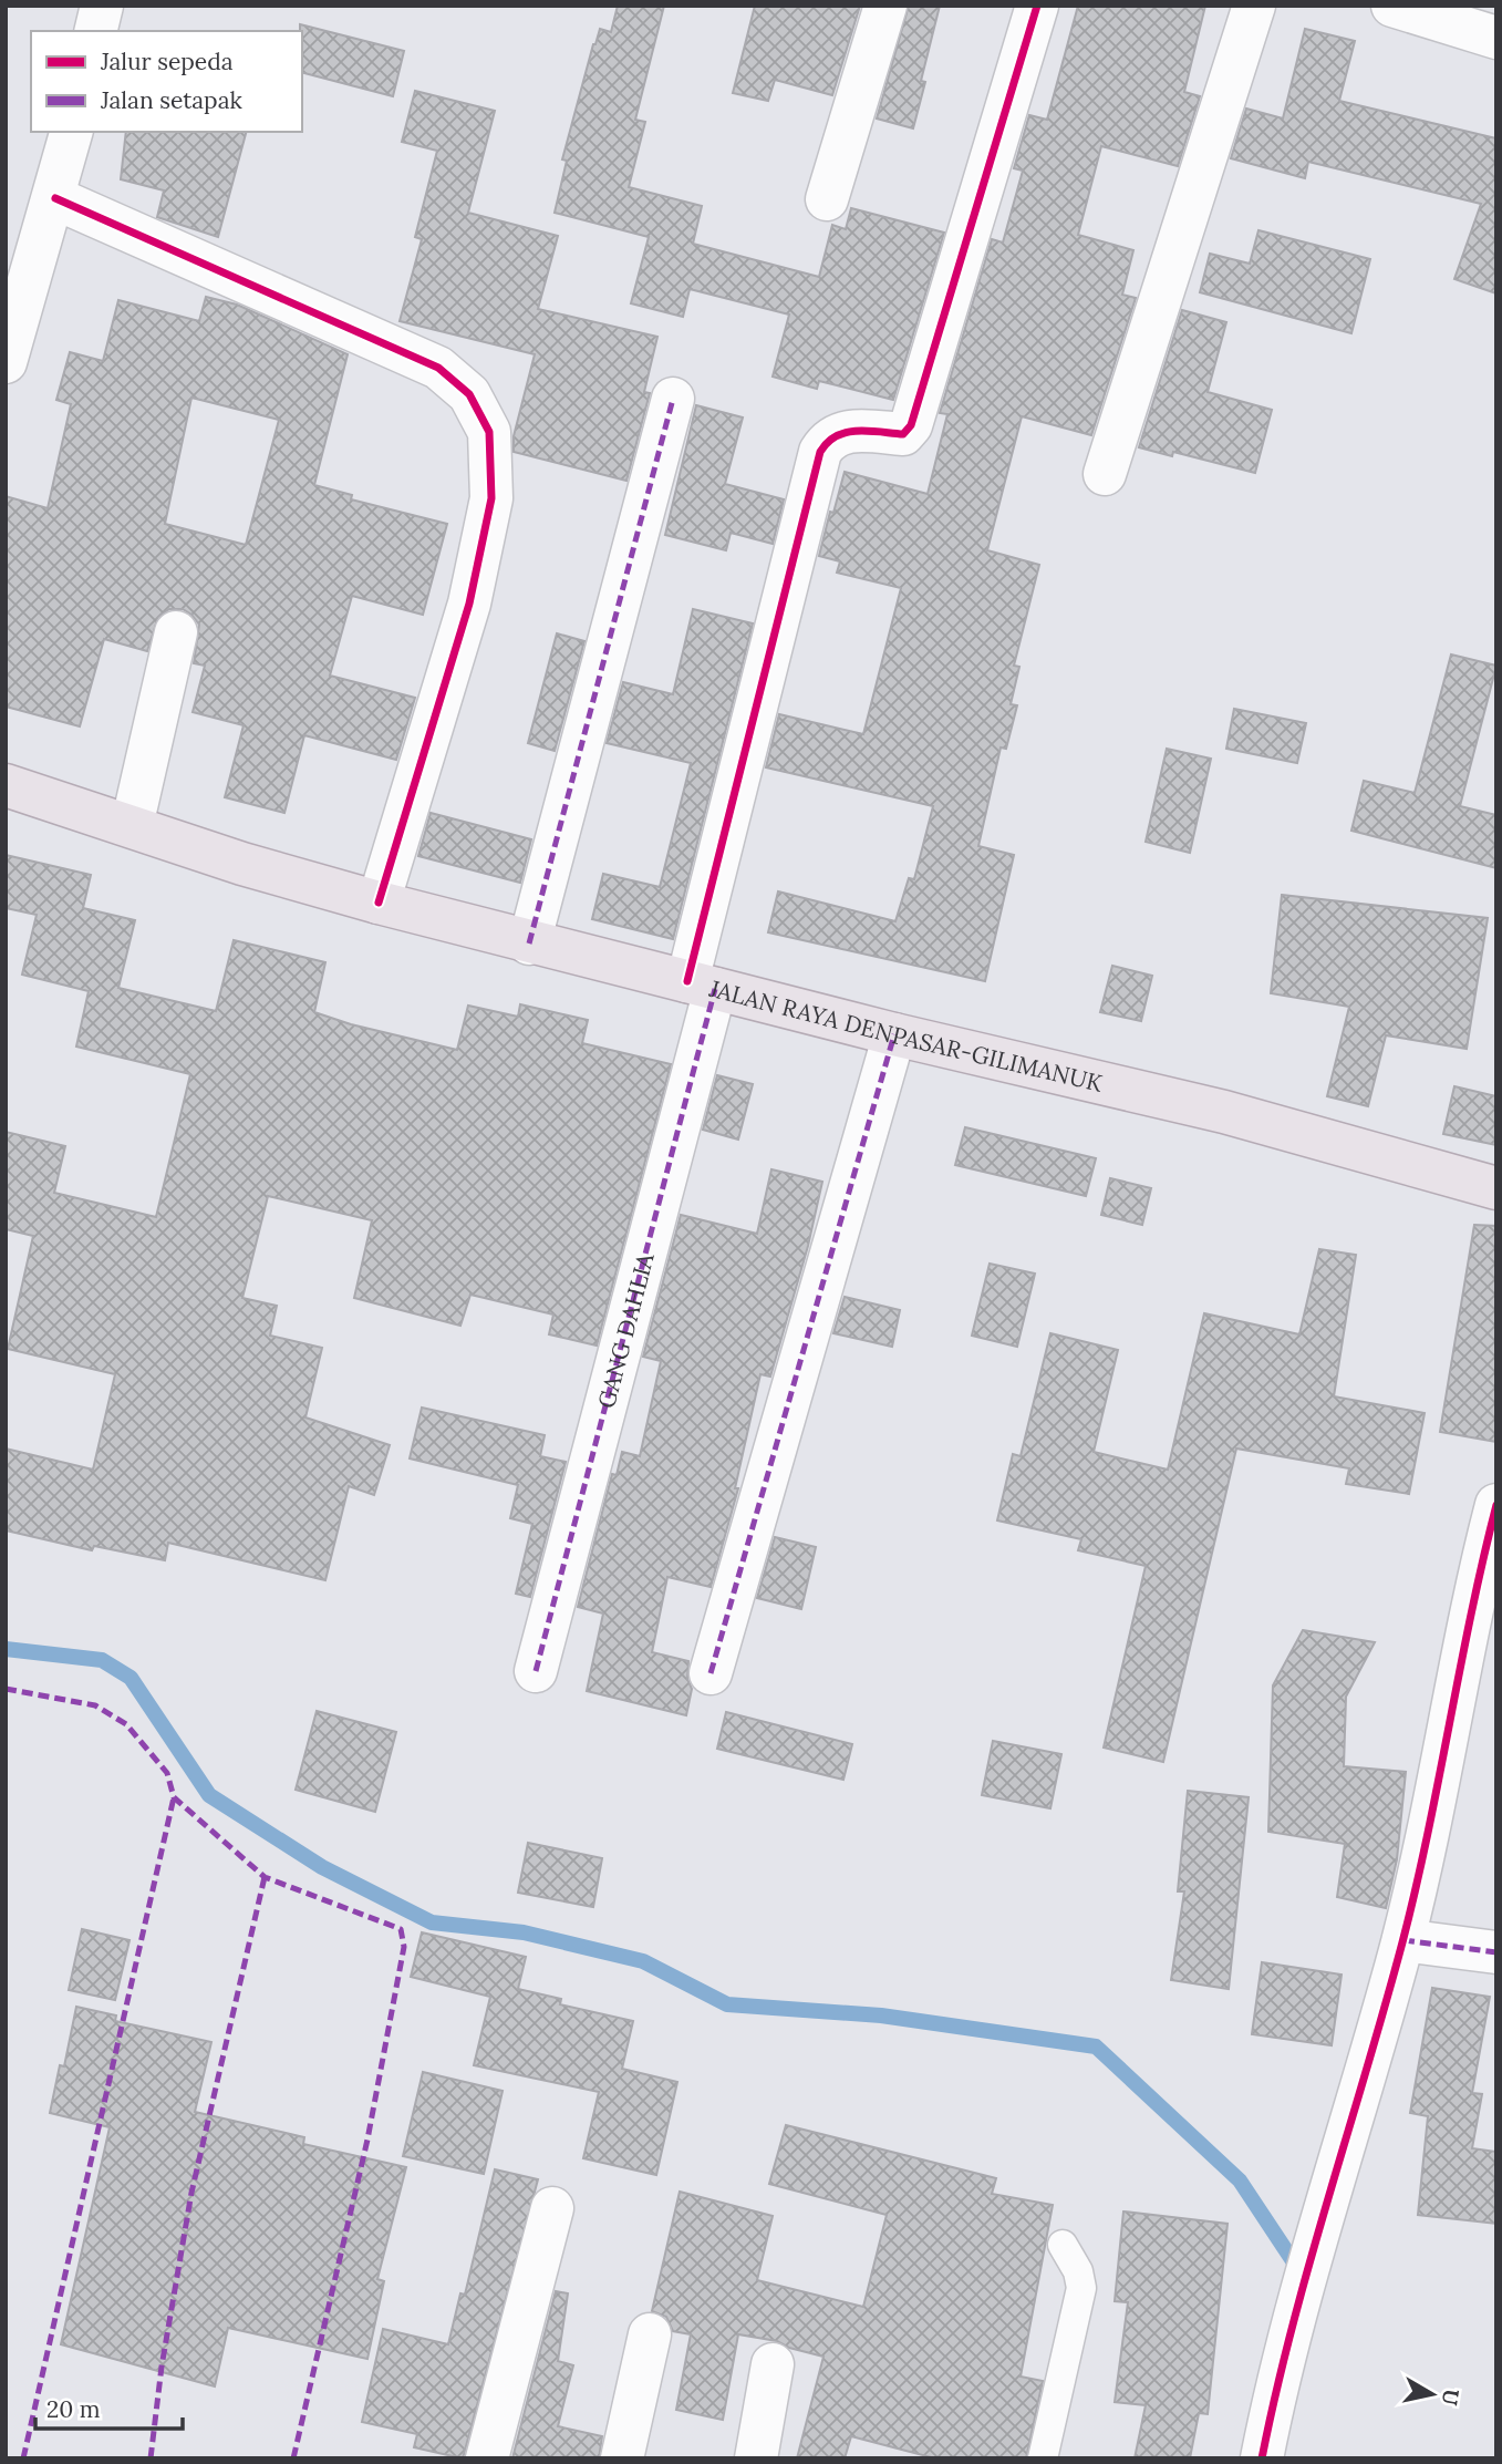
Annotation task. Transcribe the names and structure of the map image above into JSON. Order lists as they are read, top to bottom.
{
  "streets": {
    "highway": ["JALAN RAYA DENPASAR-GILIMANUK"],
    "street": ["GANG DAHLIA"]
  },
  "crossings": [
    ["JALAN RAYA DENPASAR-GILIMANUK", "GANG DAHLIA"]
  ],
  "legend": ["Jalur sepeda", "Jalan setapak"],
  "scale_bar": "20 m",
  "north": "right"
}
